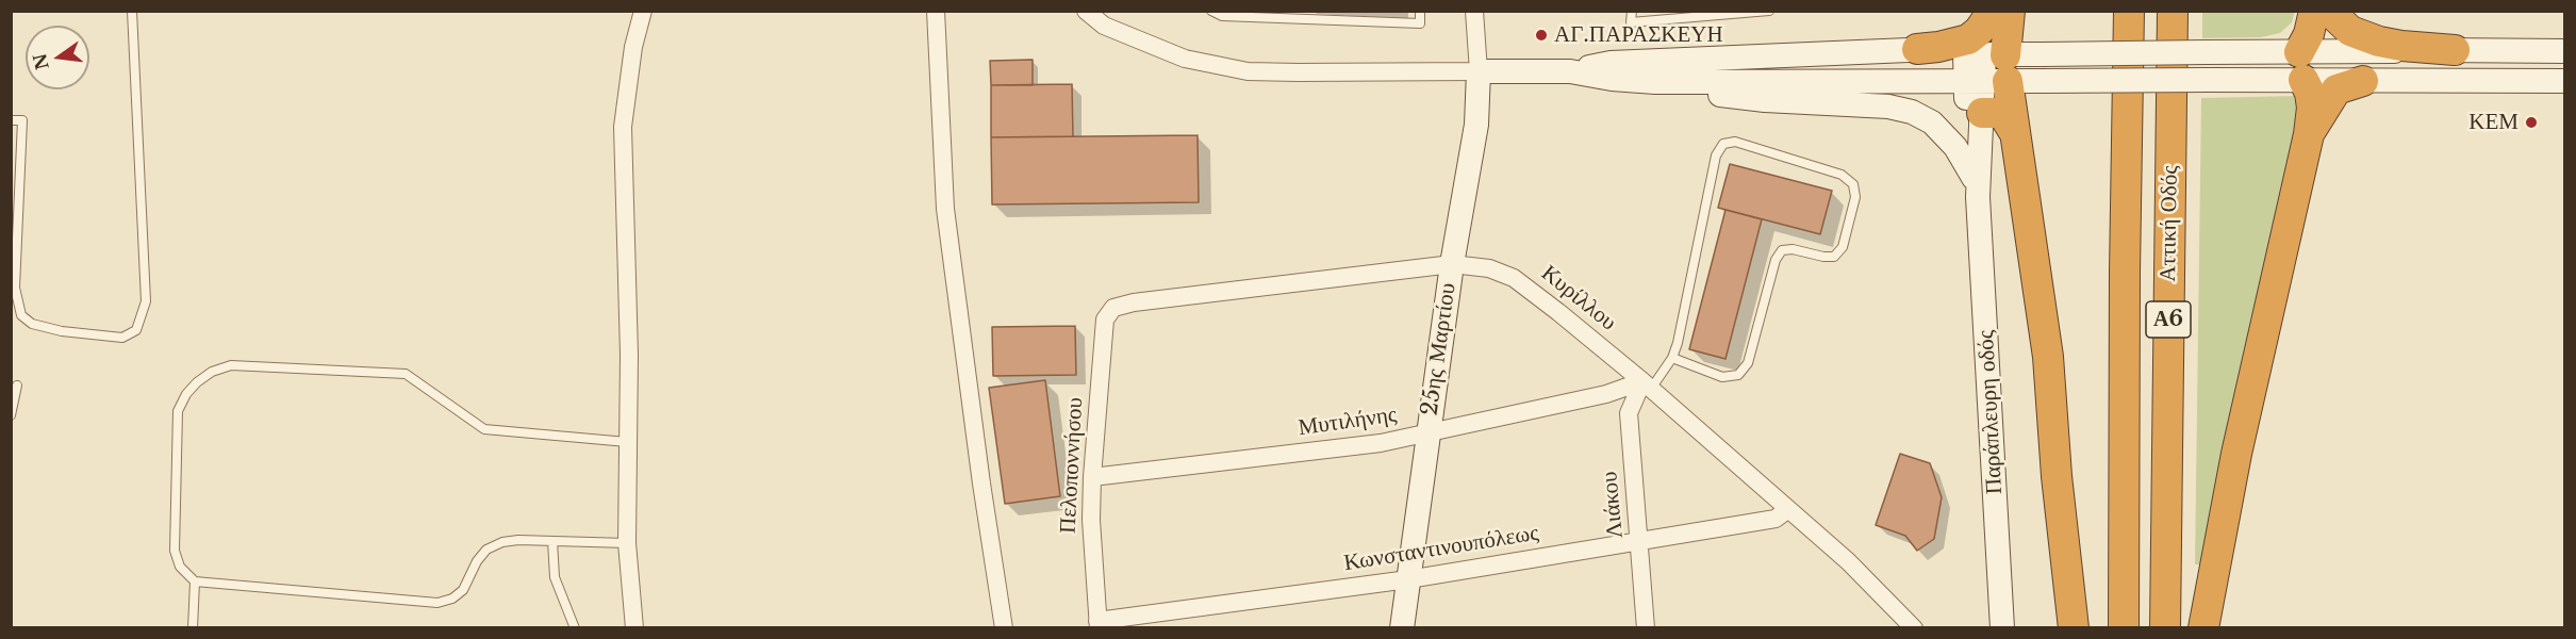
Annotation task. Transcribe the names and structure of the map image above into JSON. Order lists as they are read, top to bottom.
{
  "streets": {
    "highway": ["Αττική Οδός", "Α6"],
    "street": [
      "Κυρίλλου",
      "25ης Μαρτίου",
      "Παράπλευρη οδός",
      "Μυτιλήνης",
      "Πελοποννήσου",
      "Λιάκου",
      "Κωνσταντινουπόλεως"
    ]
  },
  "crossings": [
    ["Κυρίλλου", "25ης Μαρτίου"],
    ["Κυρίλλου", "Μυτιλήνης"],
    ["Κυρίλλου", "Πελοποννήσου"],
    ["Κυρίλλου", "Λιάκου"],
    ["Κυρίλλου", "Κωνσταντινουπόλεως"],
    ["25ης Μαρτίου", "Μυτιλήνης"],
    ["25ης Μαρτίου", "Κωνσταντινουπόλεως"],
    ["Μυτιλήνης", "Πελοποννήσου"],
    ["Μυτιλήνης", "Λιάκου"],
    ["Πελοποννήσου", "Κωνσταντινουπόλεως"],
    ["Λιάκου", "Κωνσταντινουπόλεως"]
  ],
  "places": ["ΑΓ.ΠΑΡΑΣΚΕΥΗ", "ΚΕΜ"],
  "north": "left"
}
